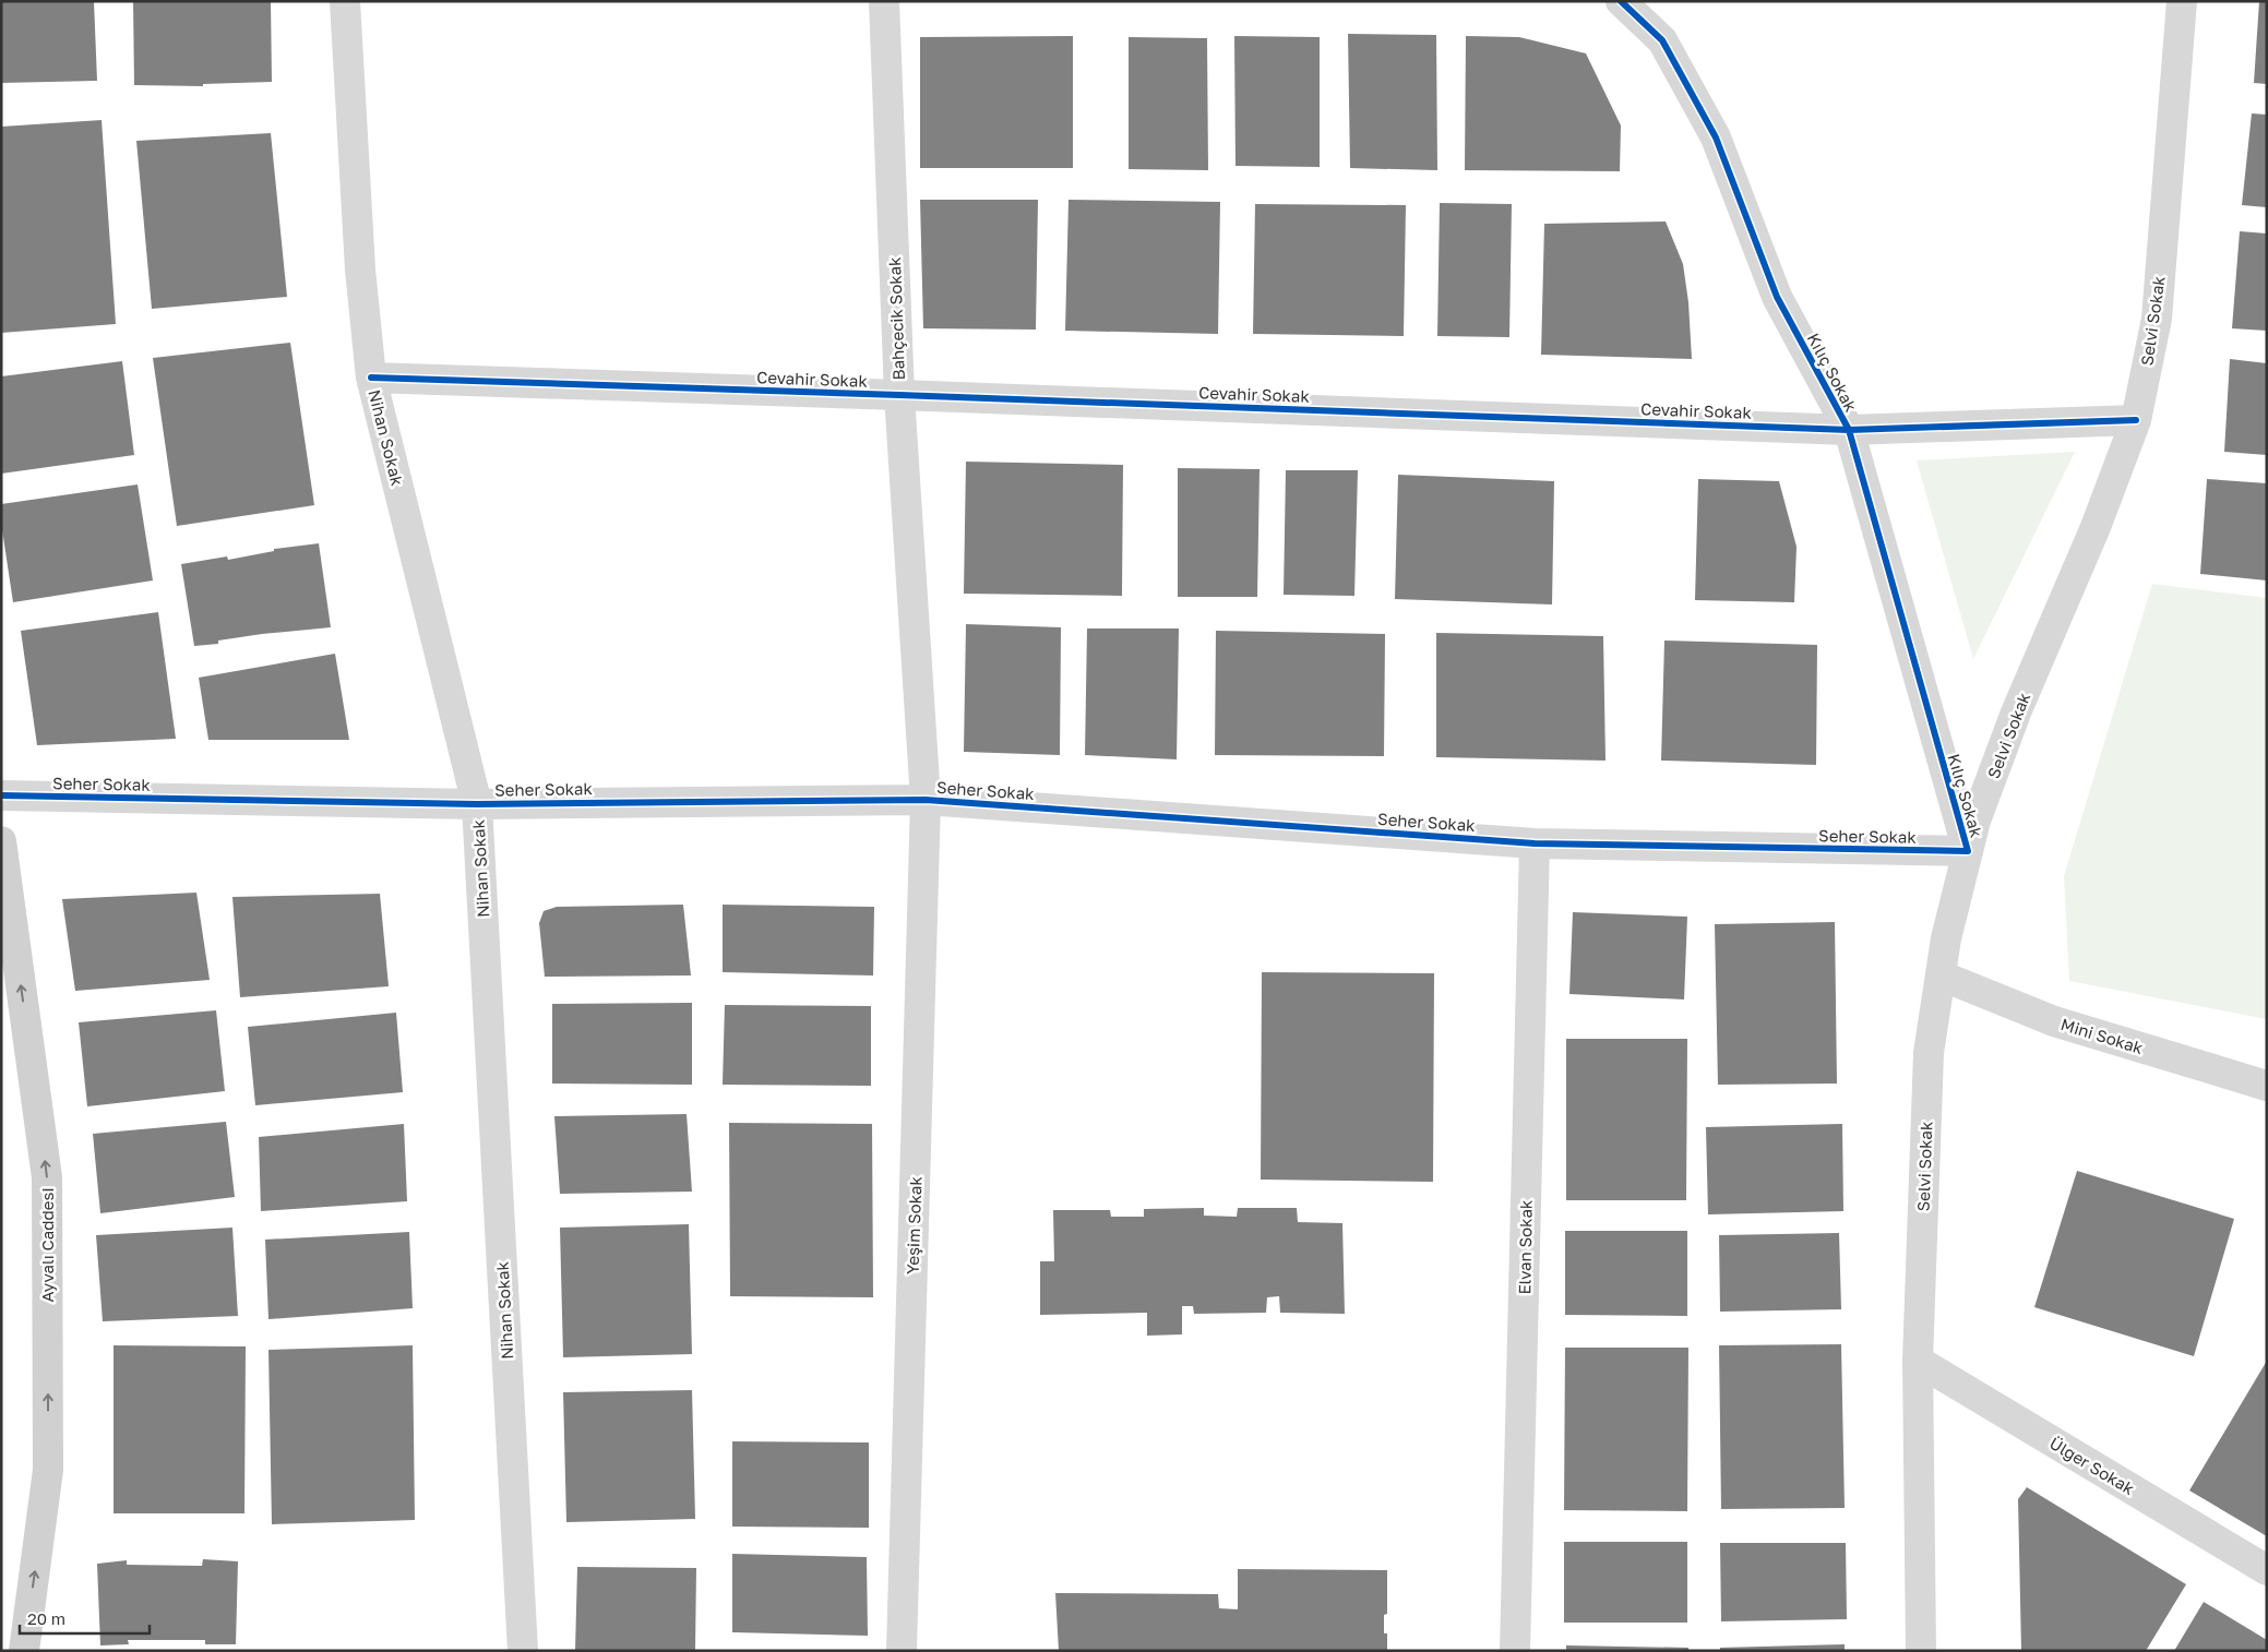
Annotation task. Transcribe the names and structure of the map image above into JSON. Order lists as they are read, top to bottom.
{
  "streets": {
    "main road": ["Ayvalı Caddesi"],
    "street": [
      "Bahçecik Sokak",
      "Selvi Sokak",
      "Kılıç Sokak",
      "Cevahir Sokak",
      "Nihan Sokak",
      "Seher Sokak",
      "Mini Sokak",
      "Yeşim Sokak",
      "Elvan Sokak",
      "Ülger Sokak"
    ]
  },
  "crossings": [
    ["Bahçecik Sokak", "Cevahir Sokak"],
    ["Bahçecik Sokak", "Seher Sokak"],
    ["Bahçecik Sokak", "Yeşim Sokak"],
    ["Selvi Sokak", "Kılıç Sokak"],
    ["Selvi Sokak", "Cevahir Sokak"],
    ["Selvi Sokak", "Seher Sokak"],
    ["Selvi Sokak", "Mini Sokak"],
    ["Selvi Sokak", "Ülger Sokak"],
    ["Kılıç Sokak", "Cevahir Sokak"],
    ["Kılıç Sokak", "Seher Sokak"],
    ["Cevahir Sokak", "Nihan Sokak"],
    ["Nihan Sokak", "Seher Sokak"],
    ["Seher Sokak", "Yeşim Sokak"],
    ["Seher Sokak", "Elvan Sokak"]
  ],
  "one_way": ["Ayvalı Caddesi"],
  "scale_bar": "20 m"
}
